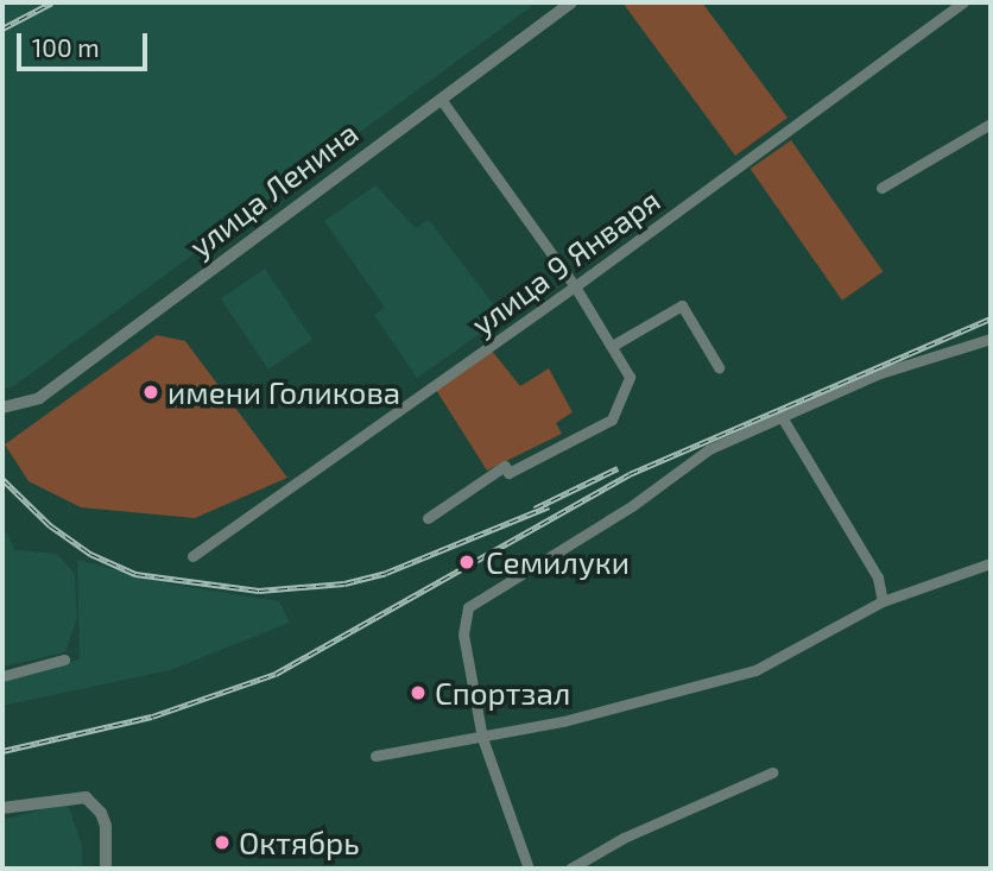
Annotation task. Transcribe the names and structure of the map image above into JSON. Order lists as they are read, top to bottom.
{
  "streets": {
    "street": ["улица Ленина", "улица 9 Января"]
  },
  "places": [
    "имени Голикова",
    "Семилуки",
    "Спортзал",
    "Октябрь"
  ],
  "scale_bar": "100 m"
}
